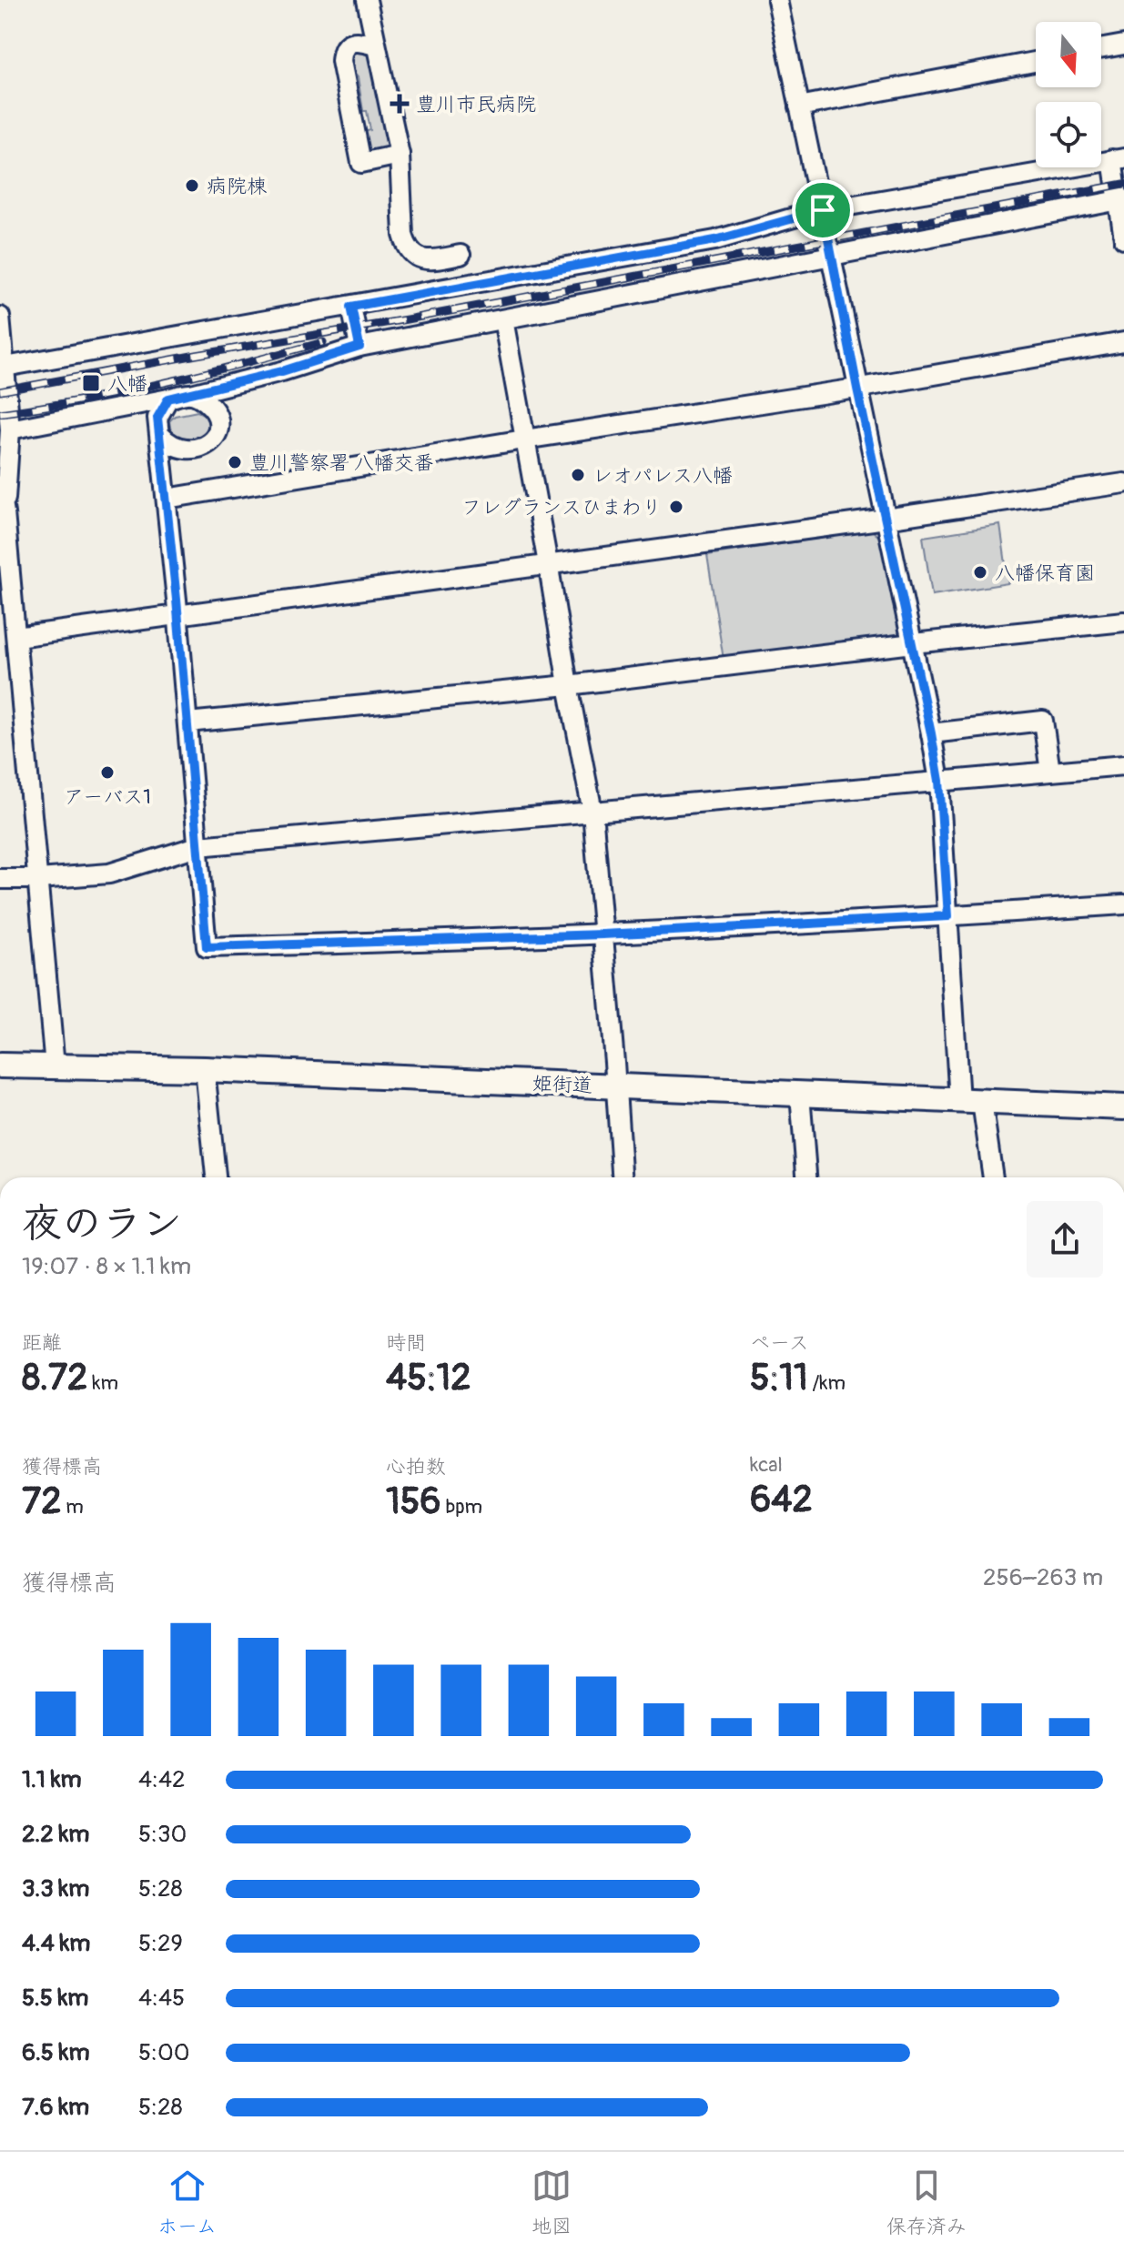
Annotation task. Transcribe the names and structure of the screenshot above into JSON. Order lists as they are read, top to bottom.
{
  "streets": {
    "main road": ["姫街道"]
  },
  "places": {
    "health": ["豊川市民病院"],
    "other": [
      "病院棟",
      "豊川警察署 八幡交番",
      "レオパレス八幡",
      "フレグランスひまわり",
      "八幡保育園",
      "アーバス1"
    ],
    "transit": ["八幡"]
  },
  "north": "bottom",
  "page": {
    "heading": ["夜のラン", "19:07 · 8 × 1.1 km"],
    "stats": [
      ["距離", "8.72 km"],
      ["時間", "45:12"],
      ["ペース", "5:11 /km"],
      ["獲得標高", "72 m"],
      ["心拍数", "156 bpm"],
      ["kcal", "642"]
    ],
    "chart": ["獲得標高", "256–263 m"],
    "list": [
      {
        "name": "1.1 km",
        "note": "4:42"
      },
      {
        "name": "2.2 km",
        "note": "5:30"
      },
      {
        "name": "3.3 km",
        "note": "5:28"
      },
      {
        "name": "4.4 km",
        "note": "5:29"
      },
      {
        "name": "5.5 km",
        "note": "4:45"
      },
      {
        "name": "6.5 km",
        "note": "5:00"
      },
      {
        "name": "7.6 km",
        "note": "5:28"
      }
    ],
    "tabs": ["ホーム", "地図", "保存済み"]
  }
}
